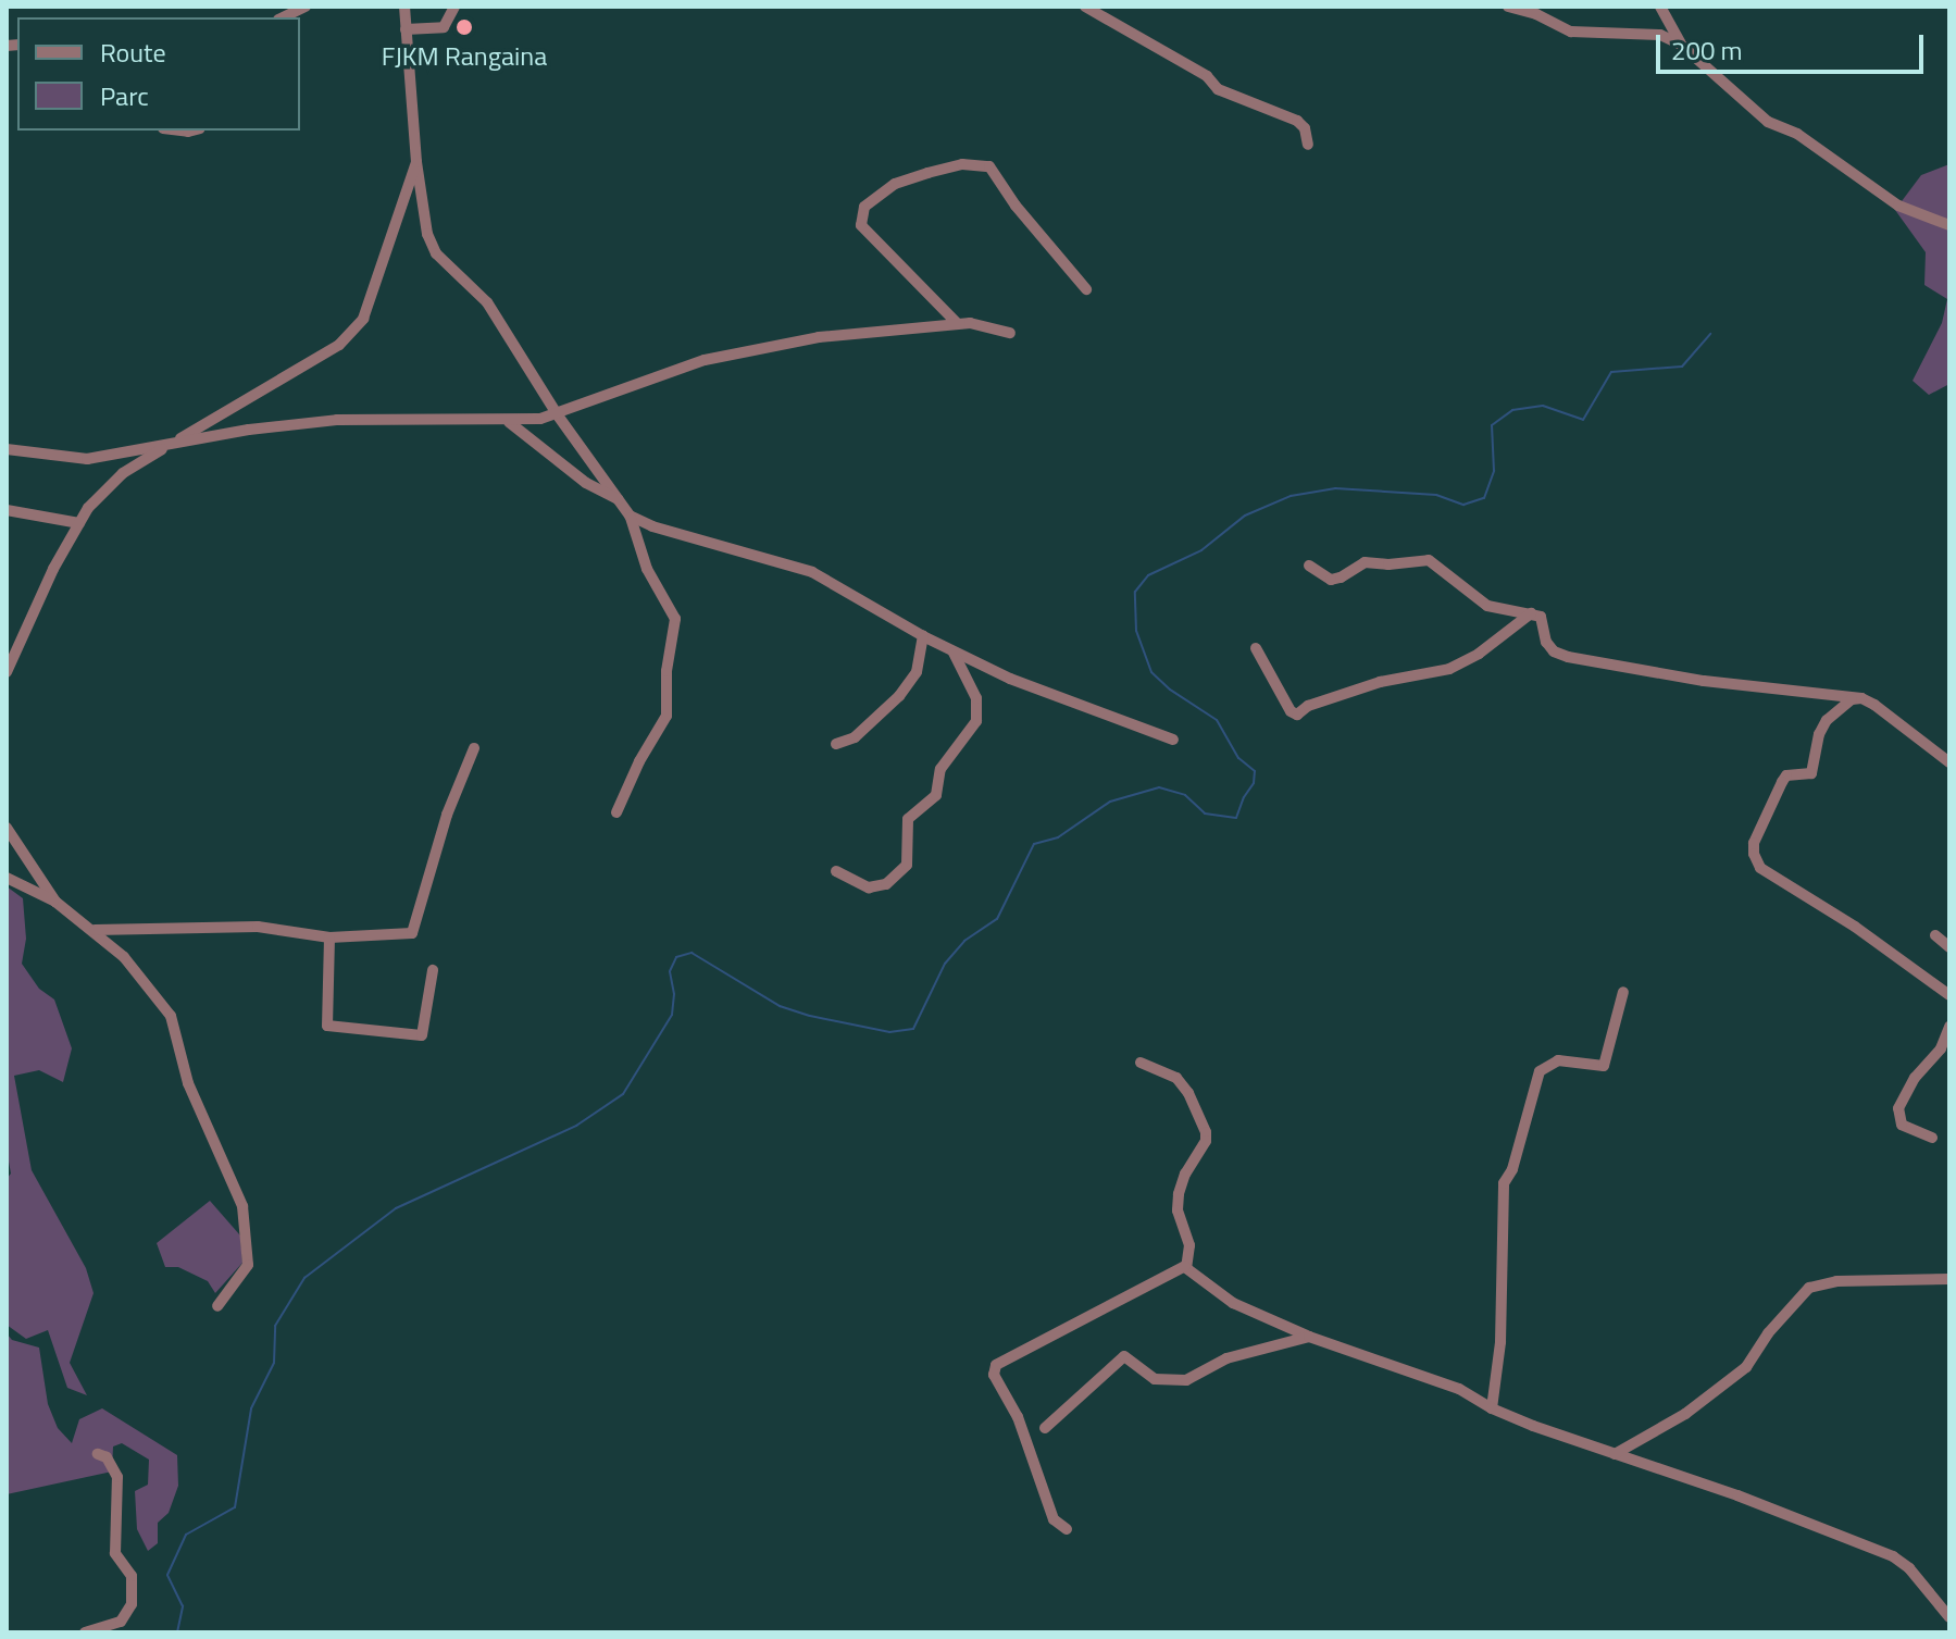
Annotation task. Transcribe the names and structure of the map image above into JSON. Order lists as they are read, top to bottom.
{
  "places": ["FJKM Rangaina"],
  "legend": ["Route", "Parc"],
  "scale_bar": "200 m"
}
